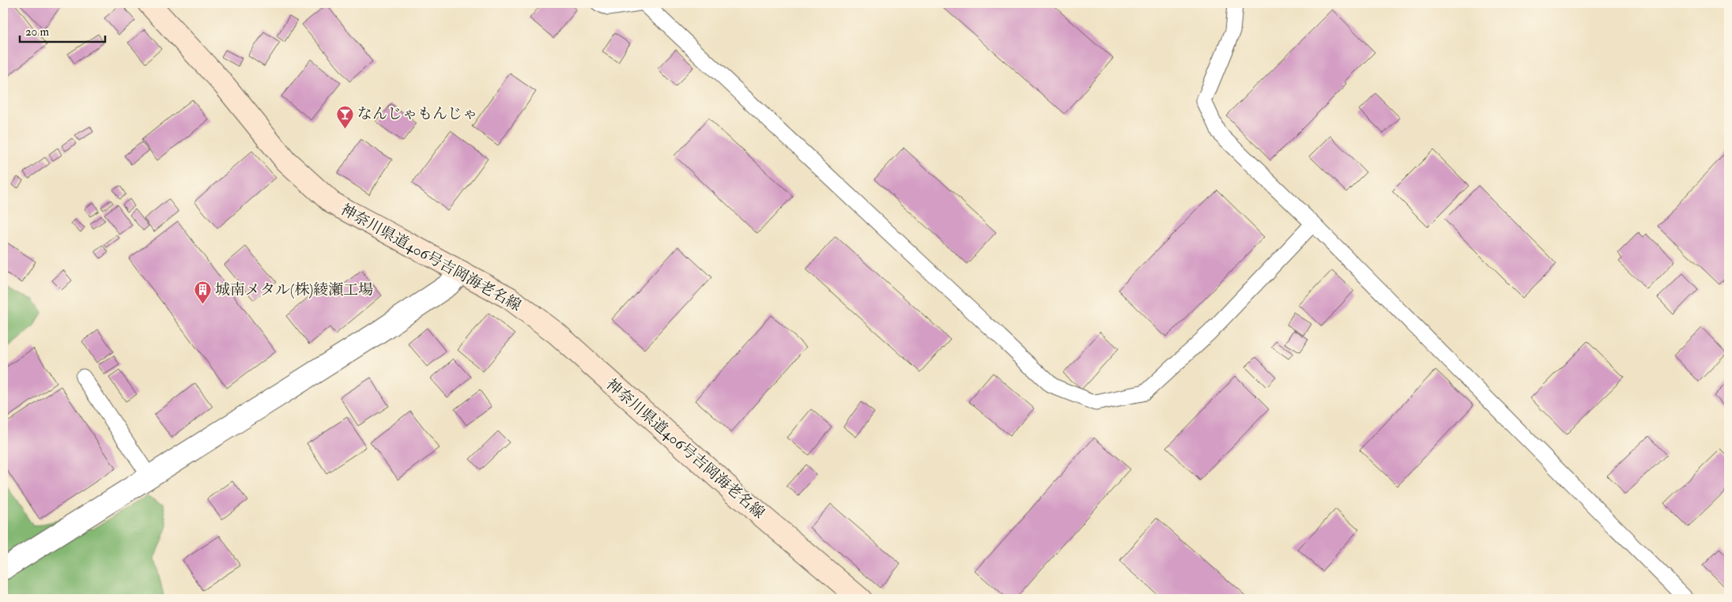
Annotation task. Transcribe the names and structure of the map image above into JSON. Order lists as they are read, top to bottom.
{
  "streets": {
    "main road": ["神奈川県道406号吉岡海老名線"]
  },
  "places": {
    "bar": ["なんじゃもんじゃ"],
    "building": ["城南メタル(株)綾瀬工場"]
  },
  "scale_bar": "20 m"
}
